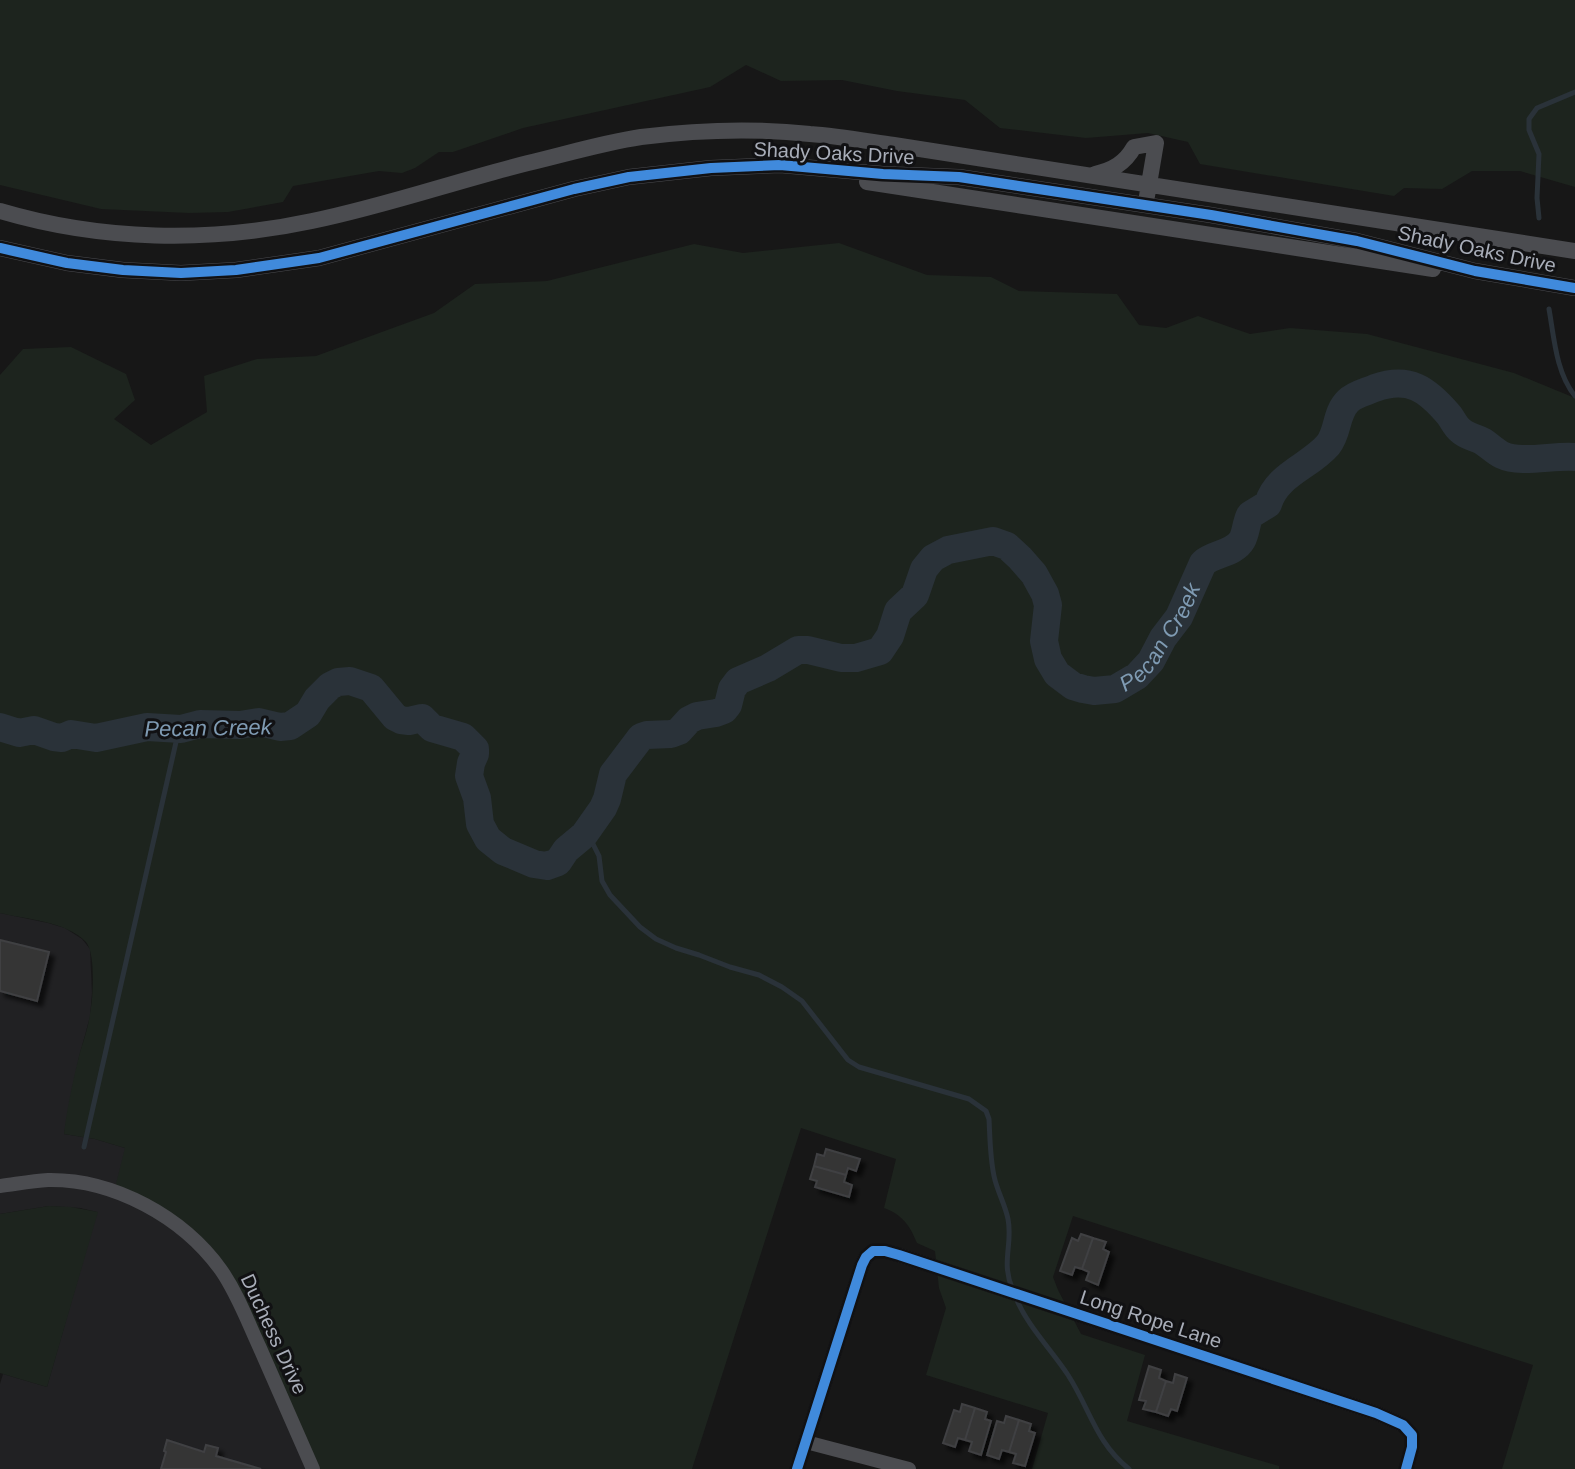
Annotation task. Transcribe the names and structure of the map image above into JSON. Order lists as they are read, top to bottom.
{
  "streets": {
    "street": ["Shady Oaks Drive", "Long Rope Lane", "Duchess Drive"]
  },
  "water": ["Pecan Creek"]
}
